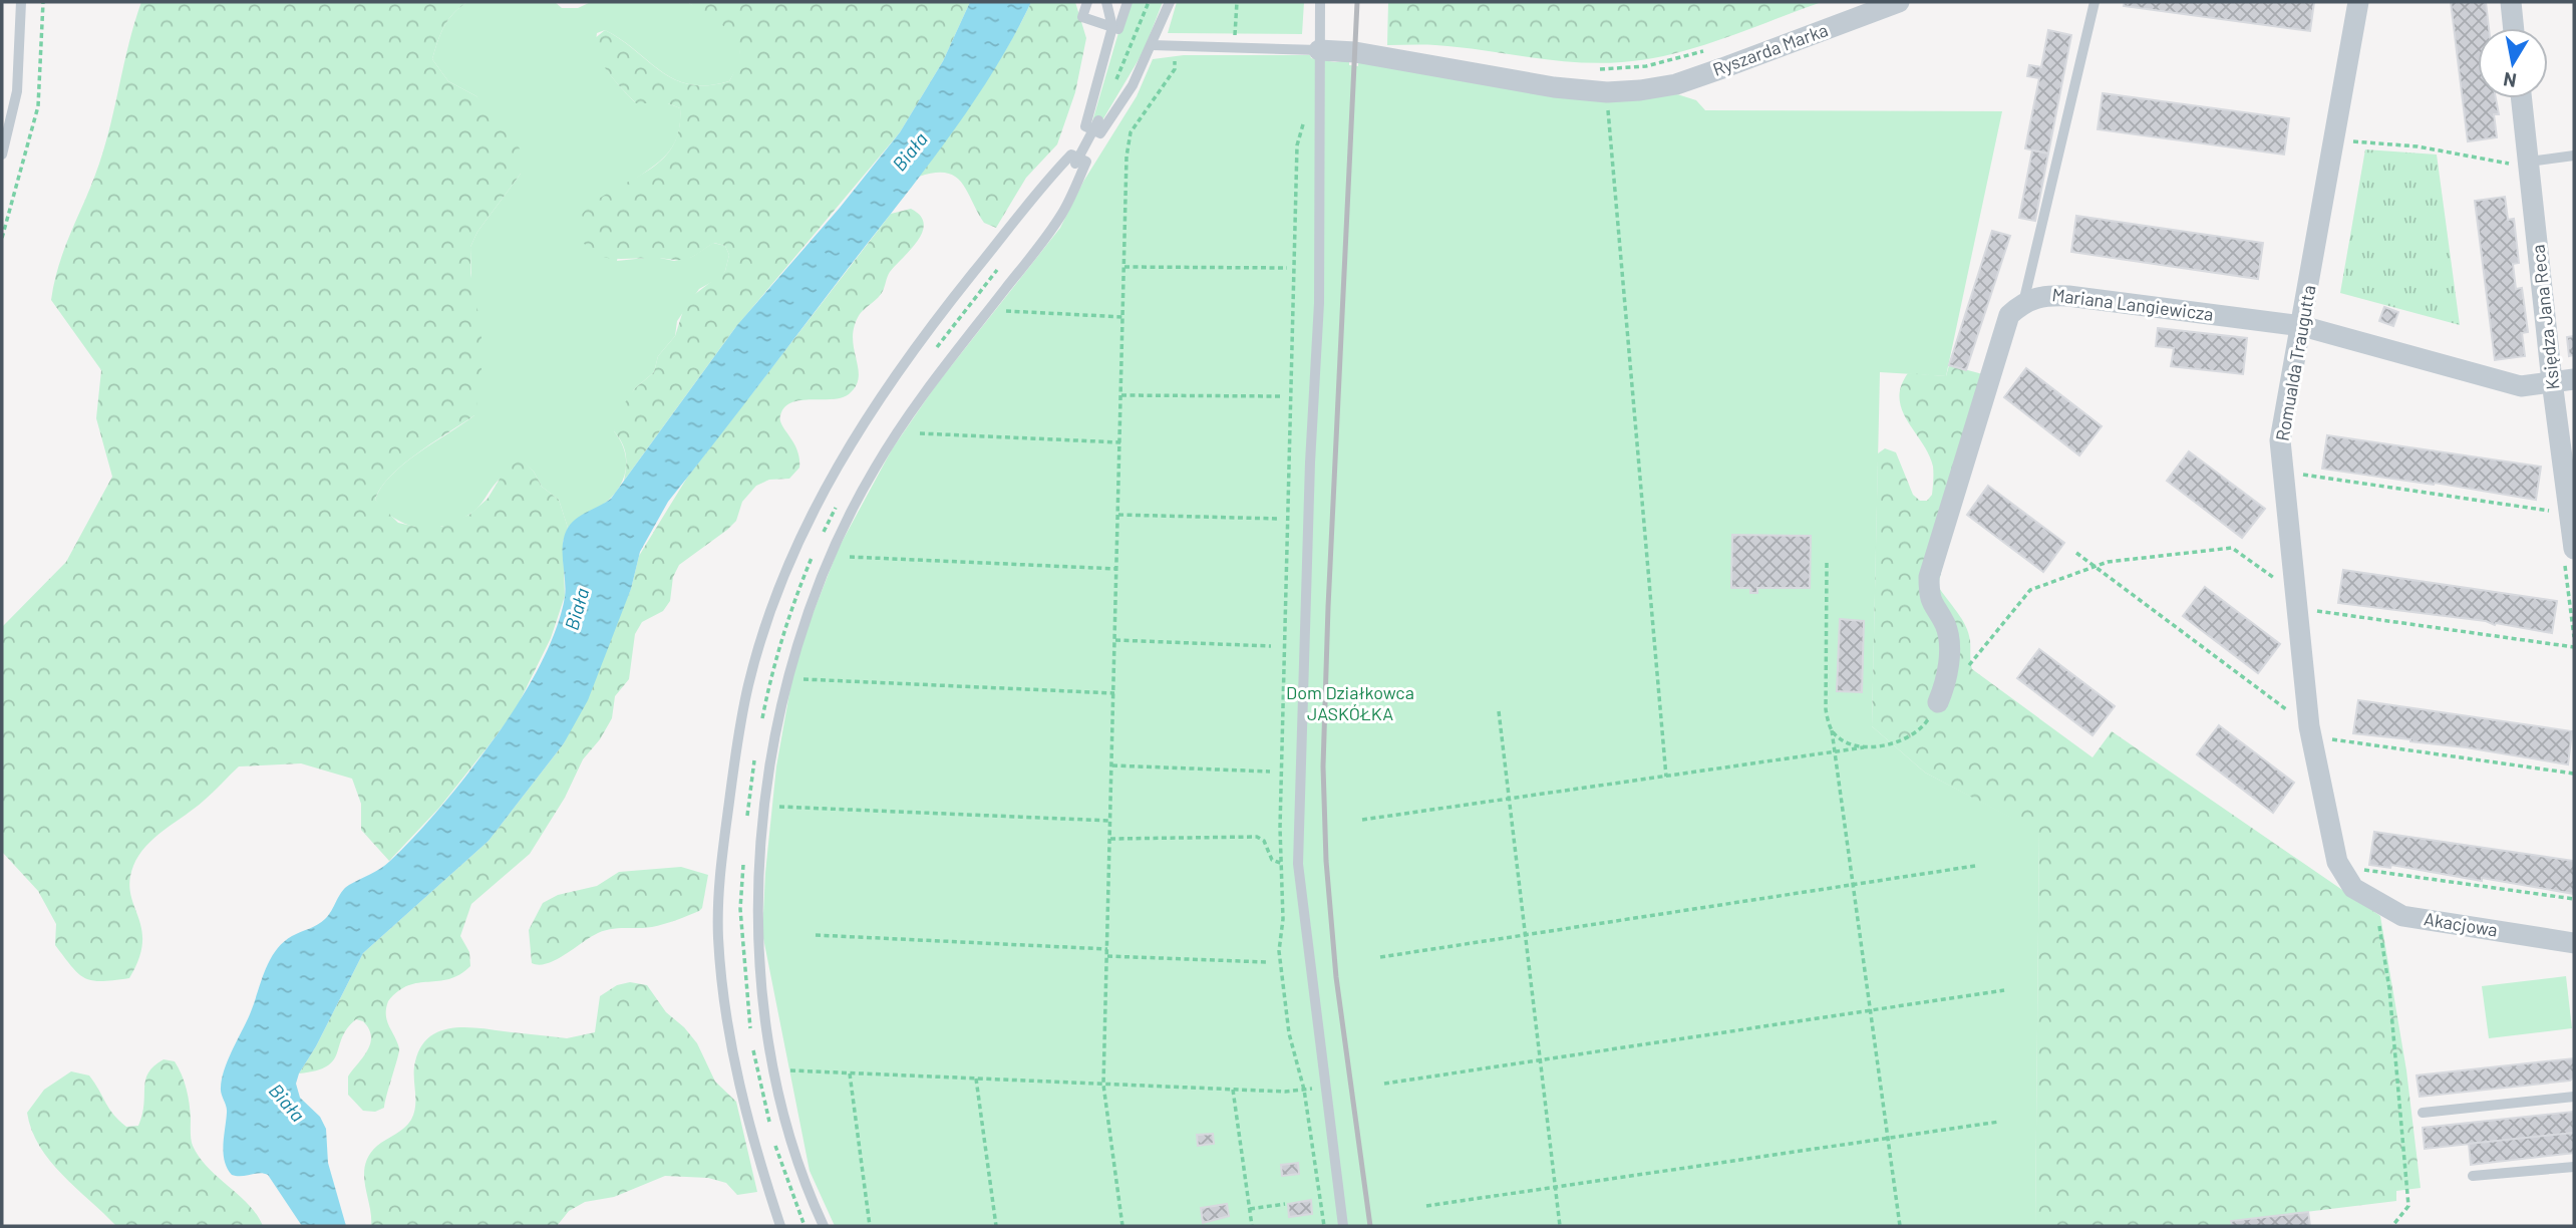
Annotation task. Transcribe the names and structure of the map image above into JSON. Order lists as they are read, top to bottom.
{
  "streets": {
    "street": [
      "Ryszarda Marka",
      "Mariana Langiewicza",
      "Księdza Jana Reca",
      "Romualda Traugutta",
      "Akacjowa"
    ]
  },
  "crossings": [
    ["Mariana Langiewicza", "Księdza Jana Reca"],
    ["Mariana Langiewicza", "Romualda Traugutta"],
    ["Romualda Traugutta", "Akacjowa"]
  ],
  "water": ["Biała"],
  "parks": ["Dom Działkowca JASKÓŁKA"],
  "north": "bottom"
}
